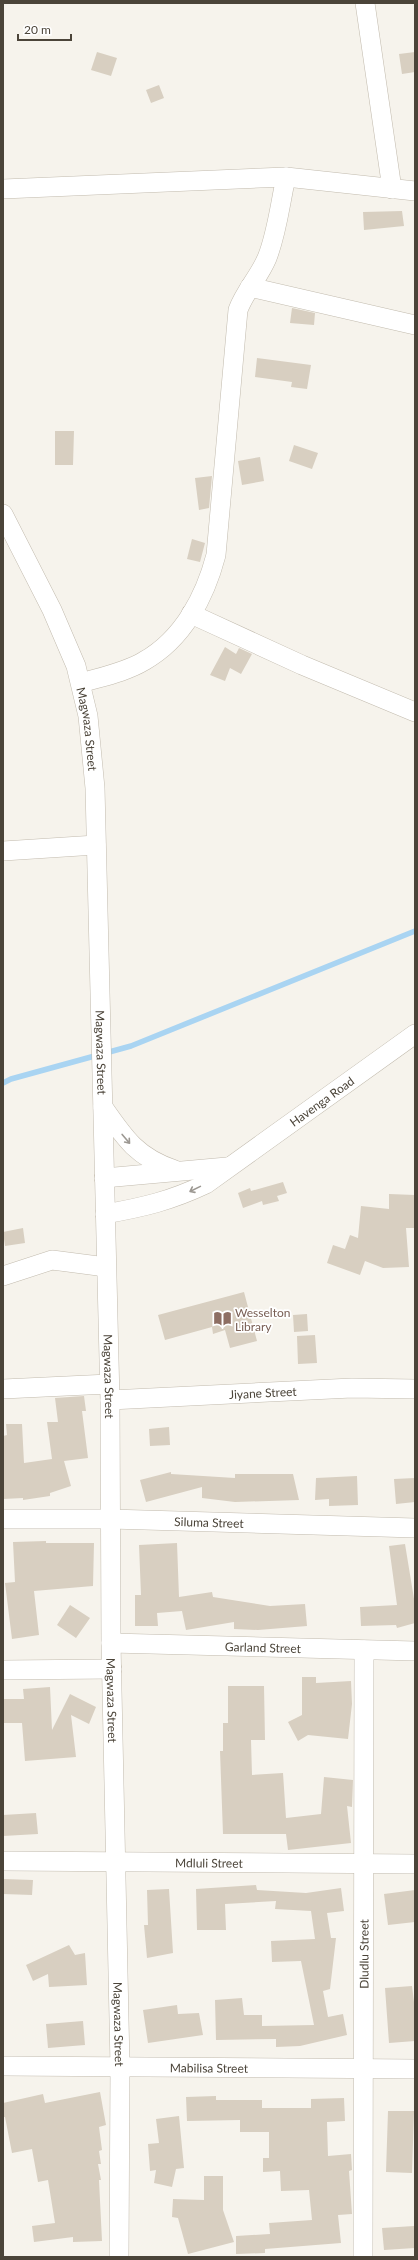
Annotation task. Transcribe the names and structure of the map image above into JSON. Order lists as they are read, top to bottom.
{
  "streets": {
    "street": [
      "Magwaza Street",
      "Havenga Road",
      "Jiyane Street",
      "Siluma Street",
      "Garland Street",
      "Mdluli Street",
      "Dludlu Street",
      "Mabilisa Street"
    ]
  },
  "crossings": [
    ["Magwaza Street", "Havenga Road"],
    ["Magwaza Street", "Jiyane Street"],
    ["Magwaza Street", "Siluma Street"],
    ["Magwaza Street", "Garland Street"],
    ["Magwaza Street", "Mdluli Street"],
    ["Magwaza Street", "Mabilisa Street"],
    ["Garland Street", "Dludlu Street"],
    ["Mdluli Street", "Dludlu Street"],
    ["Dludlu Street", "Mabilisa Street"]
  ],
  "places": {
    "library": ["Wesselton Library"]
  },
  "scale_bar": "20 m"
}
